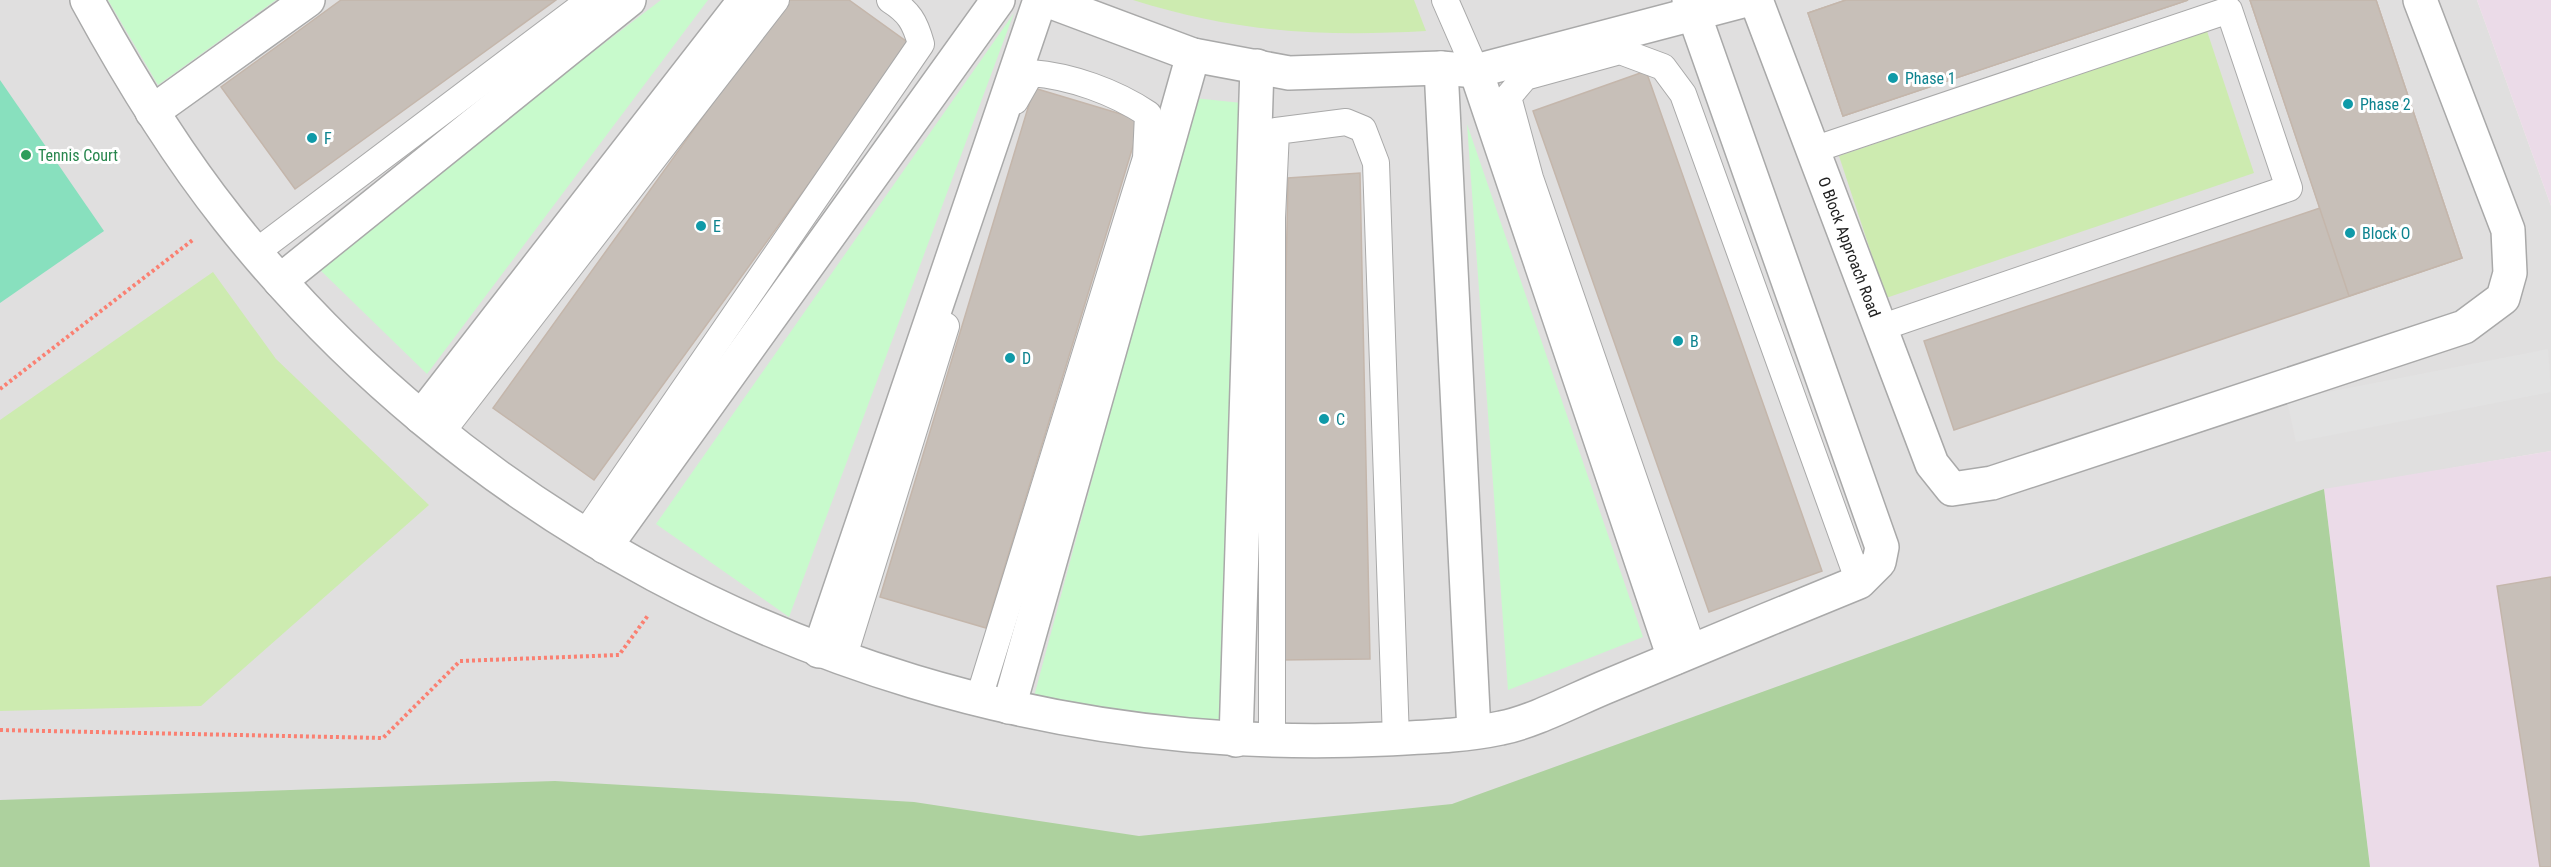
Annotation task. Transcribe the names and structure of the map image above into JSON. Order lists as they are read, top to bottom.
{
  "streets": {
    "street": ["O Block Approach Road"]
  },
  "places": [
    "Phase 1",
    "Phase 2",
    "F",
    "Tennis Court",
    "E",
    "Block O",
    "B",
    "D",
    "C"
  ]
}
